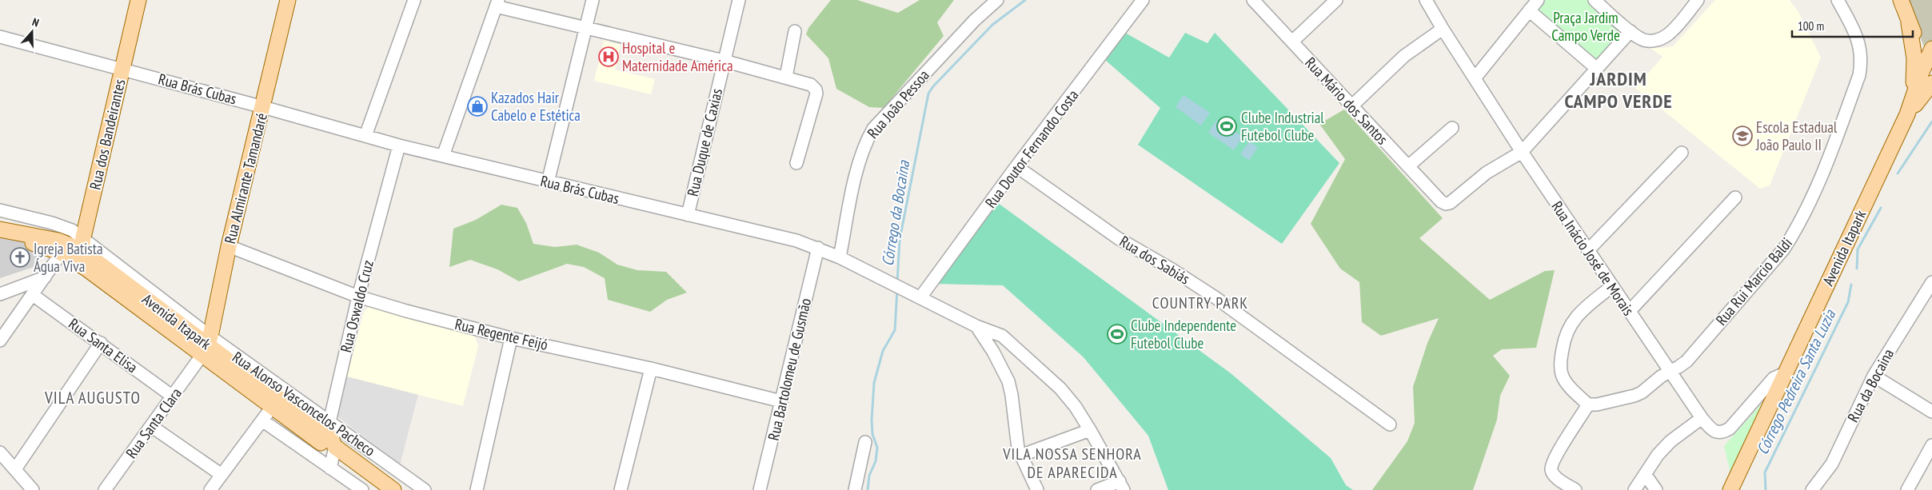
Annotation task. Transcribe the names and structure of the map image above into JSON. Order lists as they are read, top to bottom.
{
  "streets": {
    "main road": ["Rua dos Bandeirantes", "Rua Almirante Tamandaré", "Avenida Itapark"],
    "street": [
      "Rua Brás Cubas",
      "Rua Mário dos Santos",
      "Rua João Pessoa",
      "Rua Duque de Caxias",
      "Rua Doutor Fernando Costa",
      "Rua Inácio José de Morais",
      "Rua dos Sabiás",
      "Rua Rui Marcio Baldi",
      "Rua Oswaldo Cruz",
      "Rua Regente Feijó",
      "Rua Santa Elisa",
      "Rua Bartolomeu de Gusmão",
      "Rua da Bocaina",
      "Rua Alonso Vasconcelos Pacheco",
      "Rua Santa Clara"
    ]
  },
  "crossings": [
    ["Rua Brás Cubas", "Rua João Pessoa"],
    ["Rua Brás Cubas", "Rua dos Bandeirantes"],
    ["Rua Brás Cubas", "Rua Duque de Caxias"],
    ["Rua Brás Cubas", "Rua Doutor Fernando Costa"],
    ["Rua Brás Cubas", "Rua Almirante Tamandaré"],
    ["Rua Brás Cubas", "Rua Oswaldo Cruz"],
    ["Rua Brás Cubas", "Rua Bartolomeu de Gusmão"],
    ["Rua Mário dos Santos", "Rua Inácio José de Morais"],
    ["Rua dos Bandeirantes", "Avenida Itapark"],
    ["Rua Doutor Fernando Costa", "Rua dos Sabiás"],
    ["Rua Almirante Tamandaré", "Avenida Itapark"],
    ["Rua Almirante Tamandaré", "Rua Regente Feijó"],
    ["Rua Almirante Tamandaré", "Rua Santa Clara"],
    ["Avenida Itapark", "Rua Inácio José de Morais"],
    ["Avenida Itapark", "Rua Oswaldo Cruz"],
    ["Avenida Itapark", "Rua Alonso Vasconcelos Pacheco"],
    ["Avenida Itapark", "Rua Santa Clara"],
    ["Rua Inácio José de Morais", "Rua Rui Marcio Baldi"],
    ["Rua Oswaldo Cruz", "Rua Regente Feijó"],
    ["Rua Oswaldo Cruz", "Rua Alonso Vasconcelos Pacheco"],
    ["Rua Regente Feijó", "Rua Bartolomeu de Gusmão"],
    ["Rua Santa Elisa", "Rua Santa Clara"]
  ],
  "districts": [
    "JARDIM CAMPO VERDE",
    "COUNTRY PARK",
    "VILA AUGUSTO",
    "VILA NOSSA SENHORA DE APARECIDA"
  ],
  "water": ["Córrego da Bocaina", "Córrego Pedreira Santa Luzia"],
  "parks": ["Praça Jardim Campo Verde"],
  "places": {
    "hospital": ["Hospital e Maternidade América"],
    "shop": ["Kazados Hair Cabelo e Estética"],
    "sports": ["Clube Industrial Futebol Clube", "Clube Independente Futebol Clube"],
    "school or university": ["Escola Estadual João Paulo II"],
    "church": ["Igreja Batista Água Viva"]
  },
  "scale_bar": "100 m",
  "north": "top"
}
